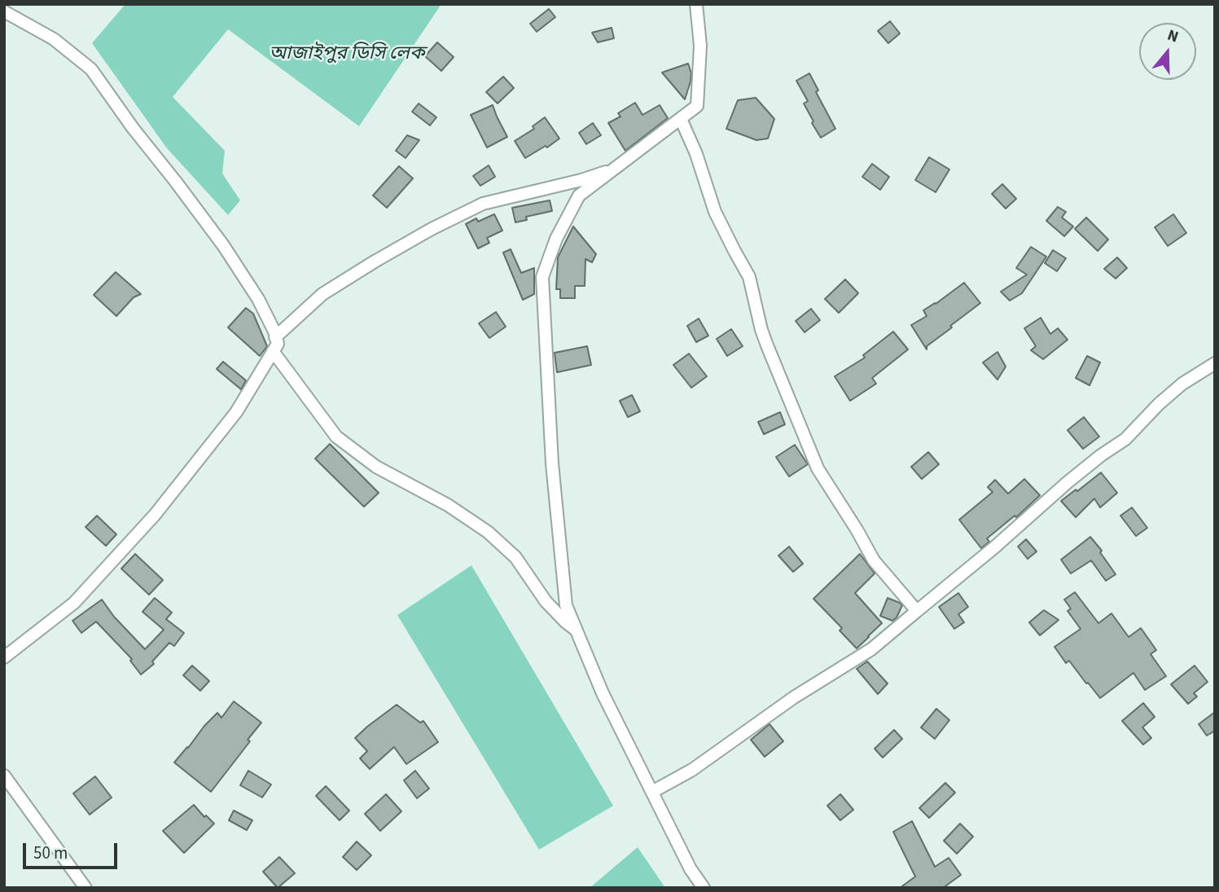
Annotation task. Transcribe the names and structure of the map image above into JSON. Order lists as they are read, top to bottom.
{
  "water": ["আজাইপুর ডিসি লেক"],
  "scale_bar": "50 m",
  "north": "top"
}
